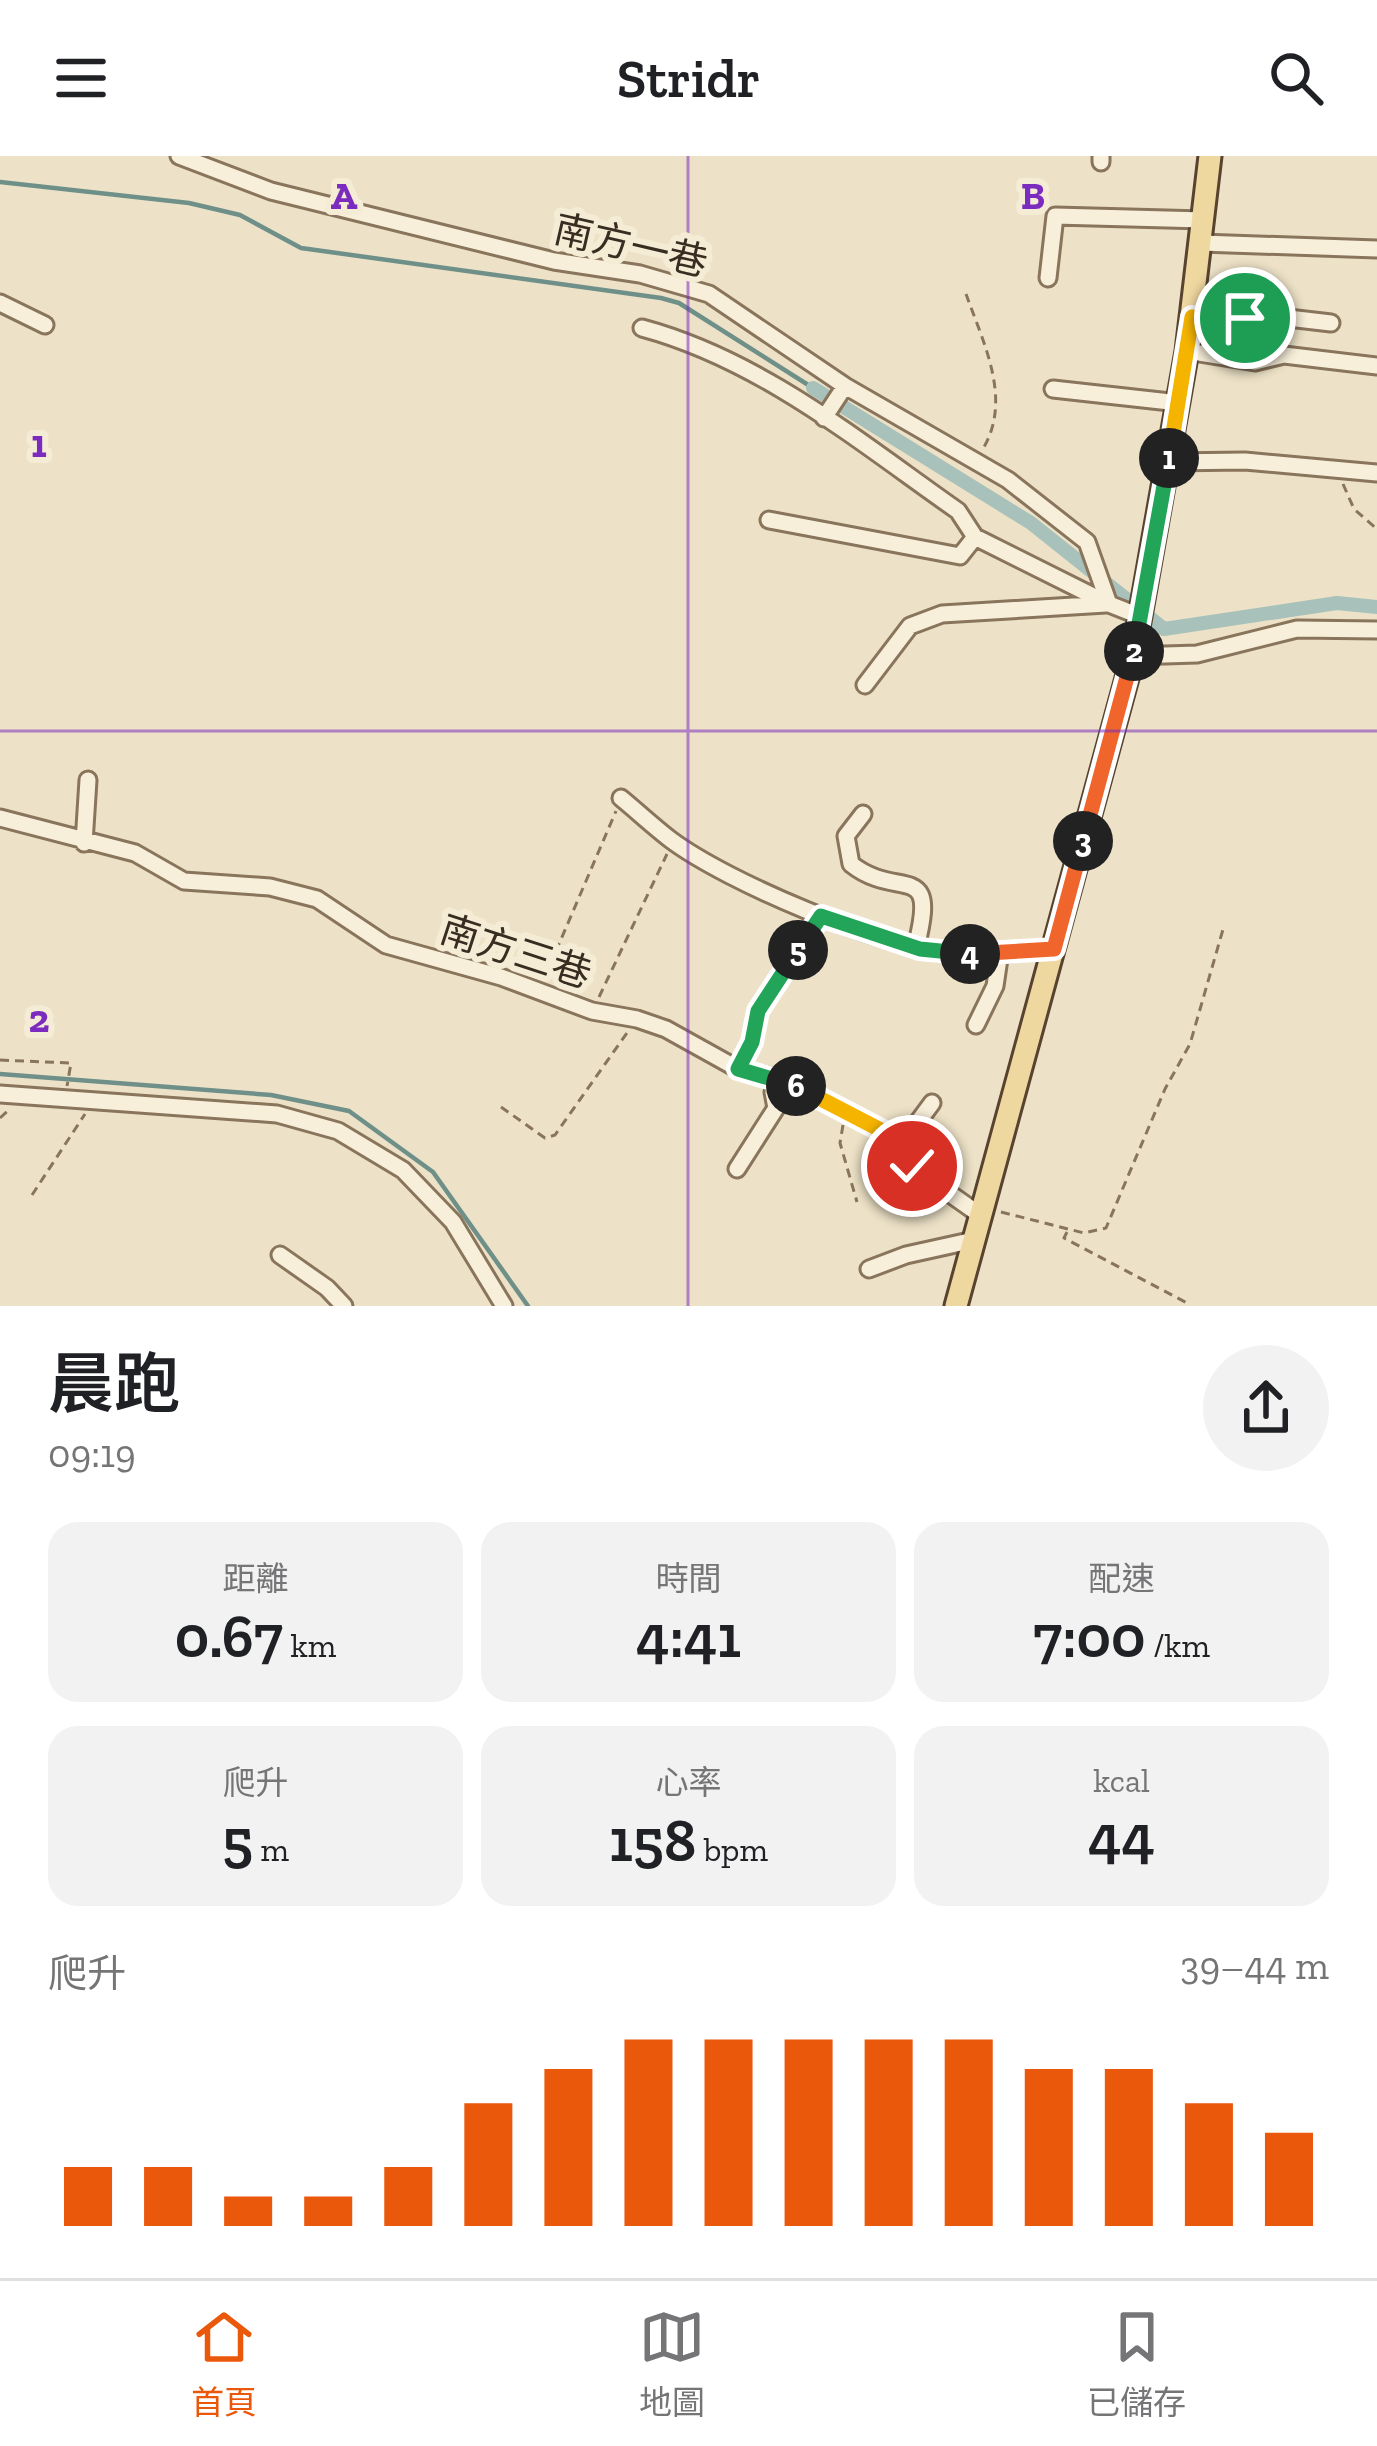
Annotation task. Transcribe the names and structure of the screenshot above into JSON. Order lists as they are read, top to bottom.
{
  "streets": {
    "street": ["南方一巷", "南方三巷"]
  },
  "page": {
    "header": "Stridr",
    "pins": [
      "1",
      "2",
      "3",
      "5",
      "4",
      "6"
    ],
    "heading": ["晨跑", "09:19"],
    "stats": [
      ["距離", "0.67 km"],
      ["時間", "4:41"],
      ["配速", "7:00 /km"],
      ["爬升", "5 m"],
      ["心率", "158 bpm"],
      ["kcal", "44"]
    ],
    "chart": ["爬升", "39–44 m"],
    "tabs": ["首頁", "地圖", "已儲存"]
  },
  "grid": {
    "columns": ["A", "B"],
    "rows": ["1", "2"]
  }
}
